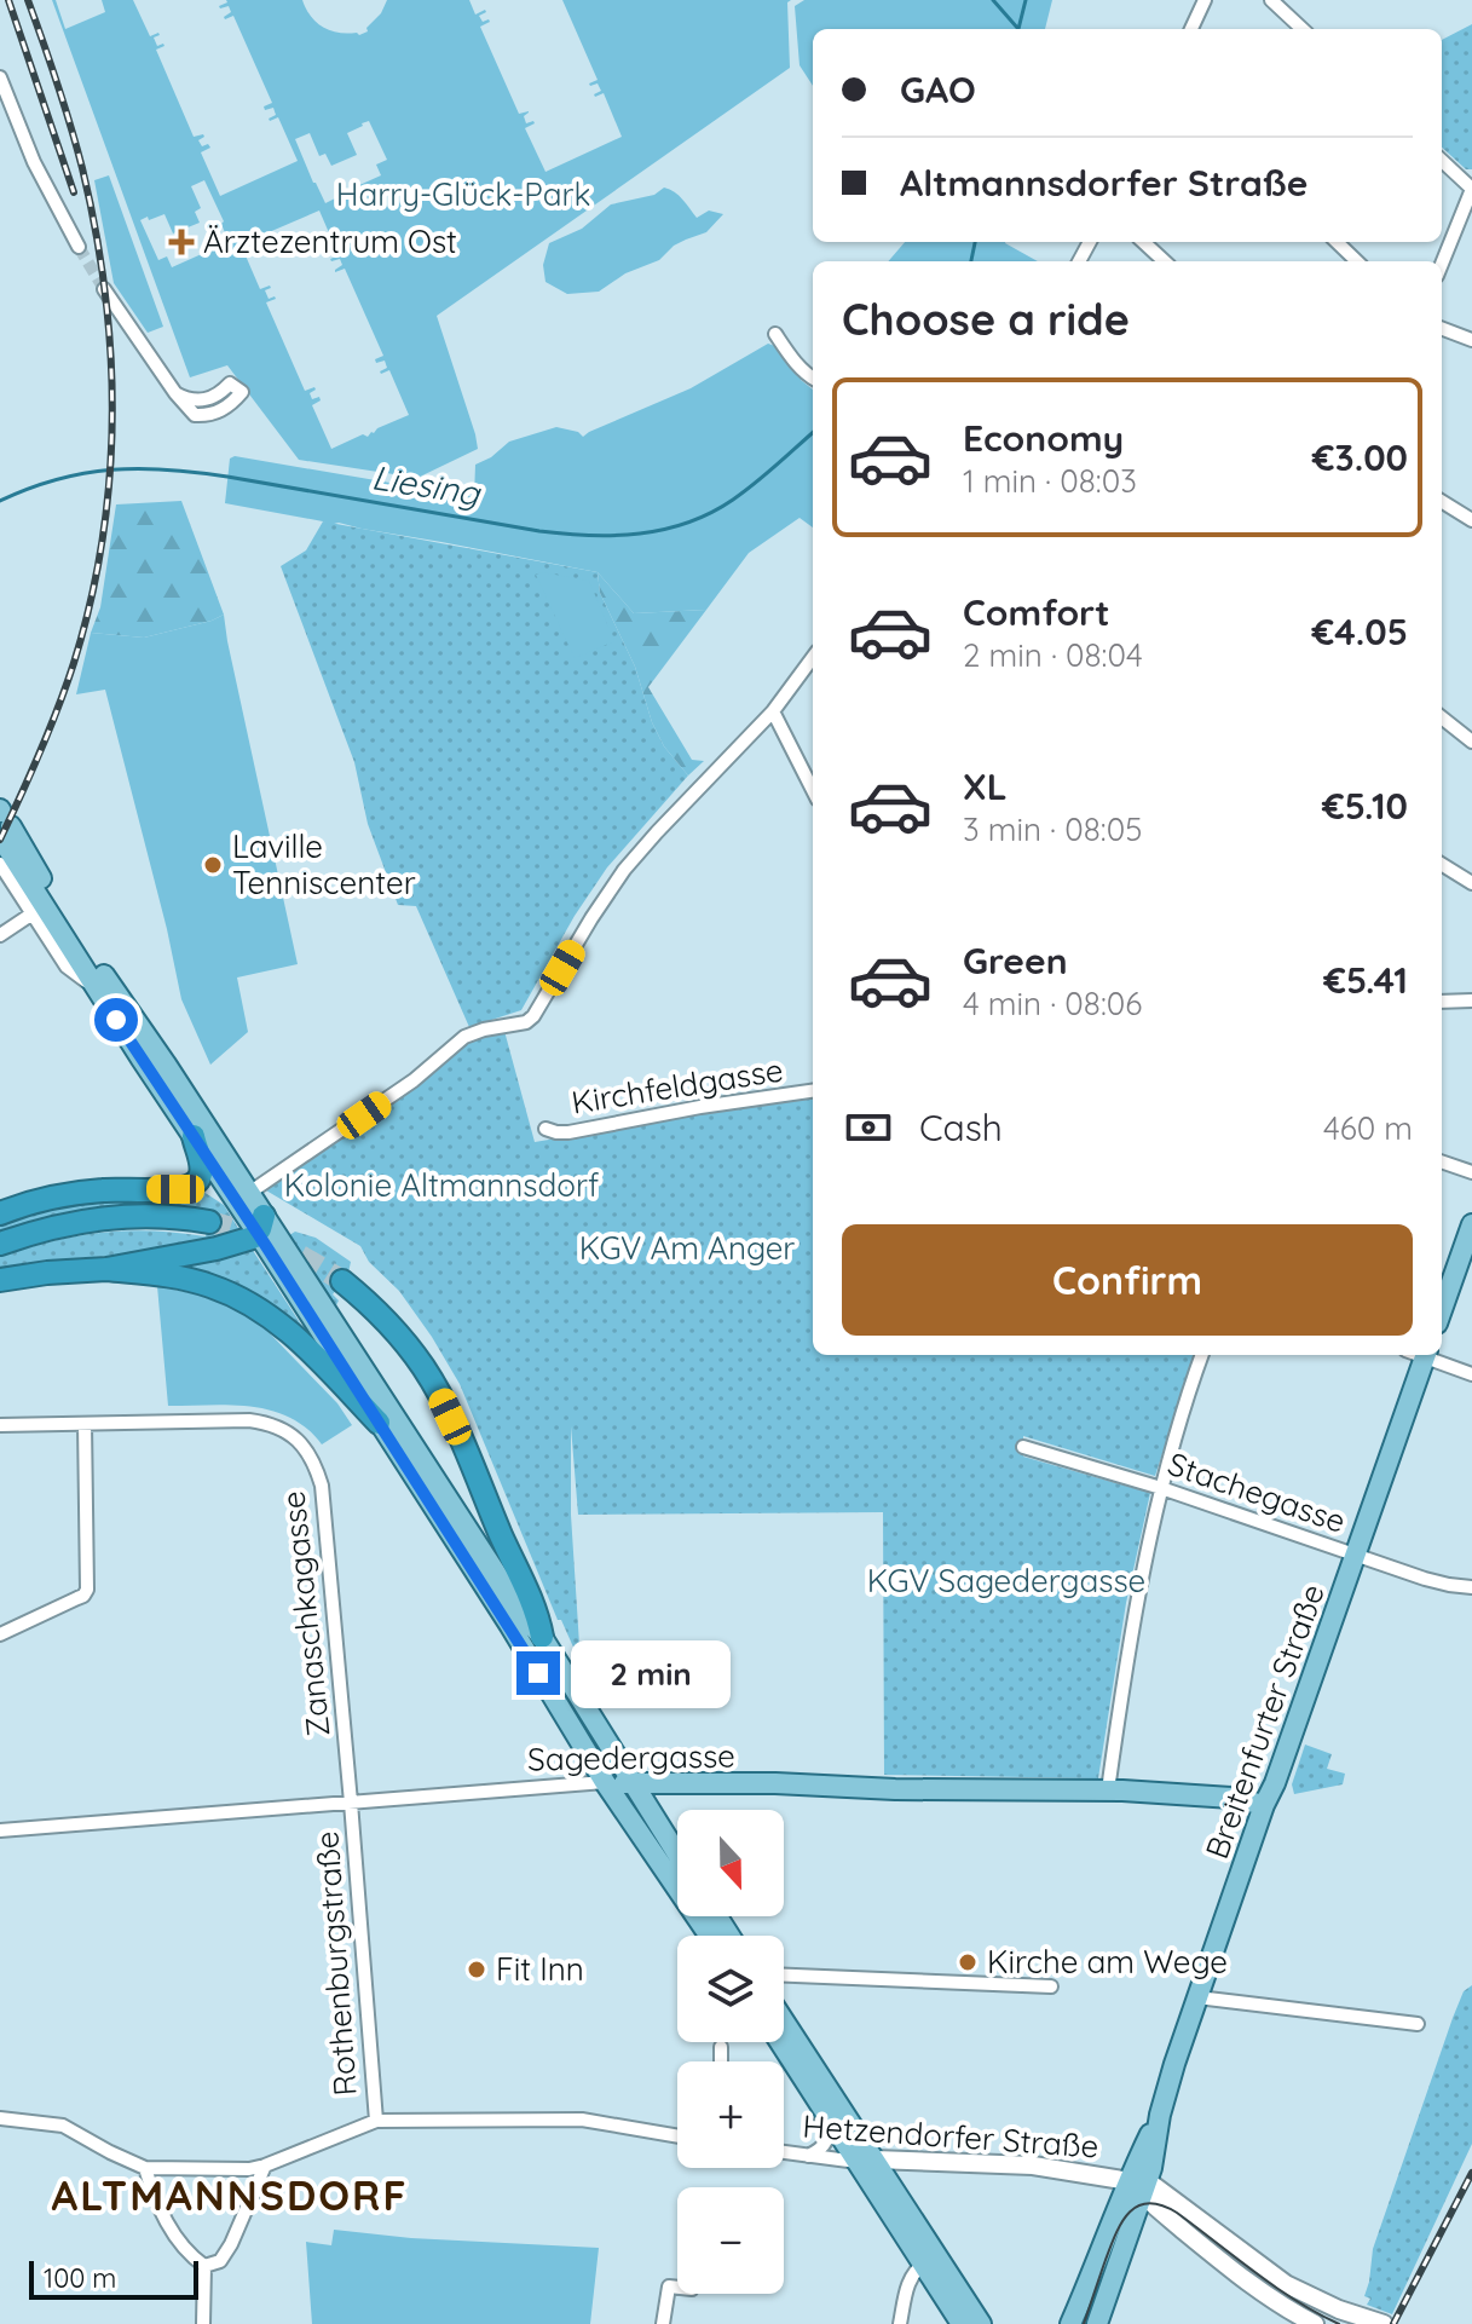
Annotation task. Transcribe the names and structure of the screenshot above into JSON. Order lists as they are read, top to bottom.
{
  "streets": {
    "main road": ["Breitenfurter Straße", "Sagedergasse", "Hetzendorfer Straße"],
    "street": [
      "Kirchfeldgasse",
      "Stachegasse",
      "Zanaschkagasse",
      "Rothenburgstraße"
    ]
  },
  "crossings": [
    ["Stachegasse", "Breitenfurter Straße"],
    ["Zanaschkagasse", "Sagedergasse"],
    ["Zanaschkagasse", "Rothenburgstraße"],
    ["Breitenfurter Straße", "Sagedergasse"],
    ["Breitenfurter Straße", "Hetzendorfer Straße"],
    ["Sagedergasse", "Rothenburgstraße"]
  ],
  "districts": ["ALTMANNSDORF"],
  "water": ["Liesing"],
  "parks": [
    "Harry-Glück-Park",
    "Kolonie Altmannsdorf",
    "KGV Am Anger",
    "KGV Sagedergasse"
  ],
  "places": {
    "health": ["Ärztezentrum Ost"],
    "other": ["Laville Tenniscenter", "Kirche am Wege", "Fit Inn"]
  },
  "scale_bar": "100 m",
  "north": "bottom",
  "page": {
    "banner": ["GAO", "Altmannsdorfer Straße"],
    "heading": "Choose a ride",
    "list": [
      {
        "name": "Economy",
        "note": "1 min · 08:03",
        "value": "€3.00"
      },
      {
        "name": "Comfort",
        "note": "2 min · 08:04",
        "value": "€4.05"
      },
      {
        "name": "XL",
        "note": "3 min · 08:05",
        "value": "€5.10"
      },
      {
        "name": "Green",
        "note": "4 min · 08:06",
        "value": "€5.41"
      }
    ],
    "pay": ["Cash", "460 m"],
    "buttons": "Confirm",
    "bubble": "2 min",
    "map_buttons": ["+", "−"],
    "scale": "100 m"
  }
}
